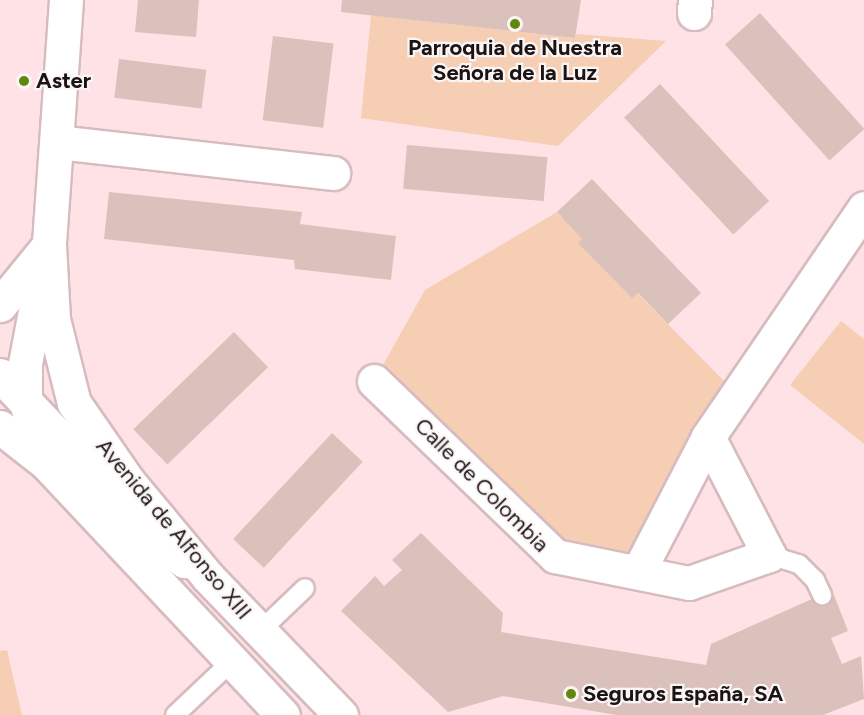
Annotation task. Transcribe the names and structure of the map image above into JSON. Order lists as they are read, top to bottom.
{
  "streets": {
    "street": ["Calle de Colombia", "Avenida de Alfonso XIII"]
  },
  "places": ["Parroquia de Nuestra Señora de la Luz", "Aster", "Seguros España, SA"]
}
